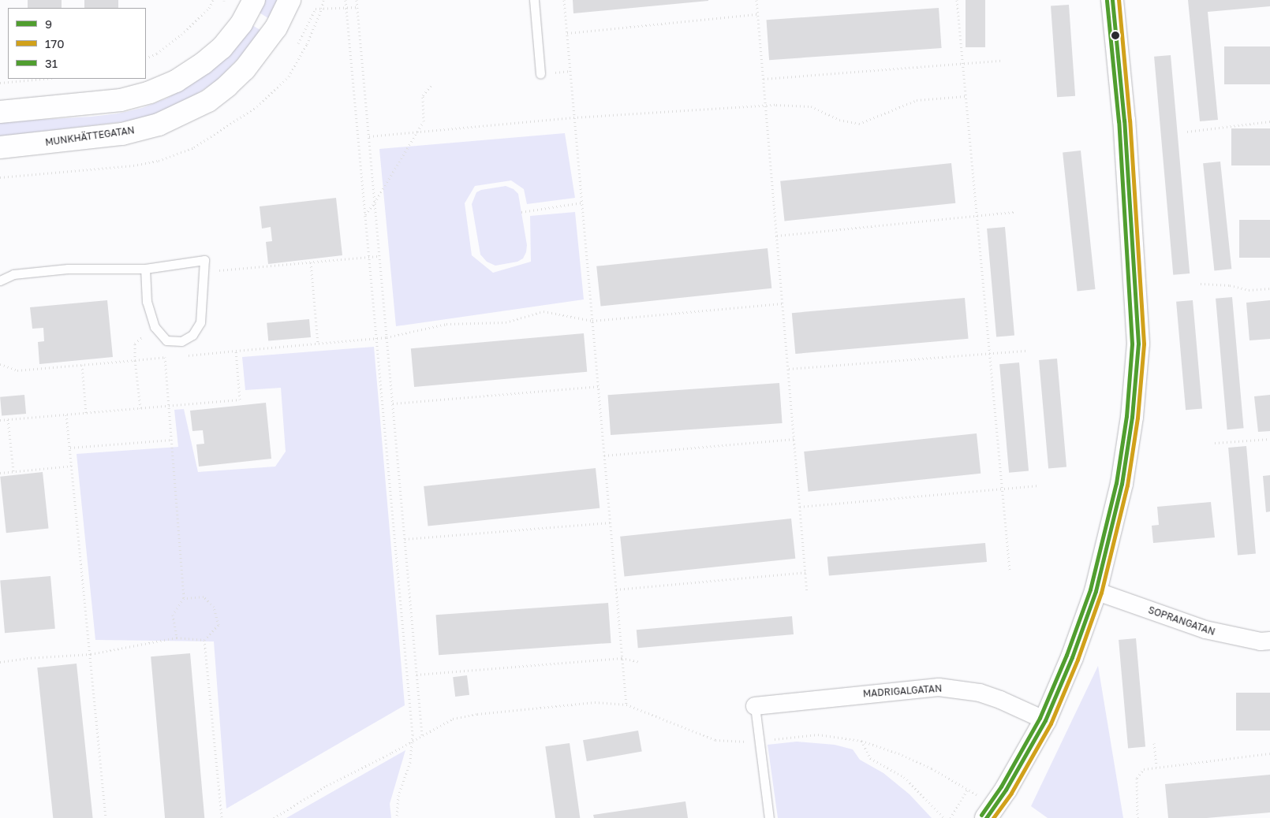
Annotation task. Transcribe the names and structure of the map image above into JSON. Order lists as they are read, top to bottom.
{
  "streets": {
    "street": ["MUNKHÄTTEGATAN", "SOPRANGATAN", "MADRIGALGATAN"]
  },
  "lines": ["transit line 9", "transit line 170", "transit line 31"],
  "legend": ["9", "170", "31"]
}
